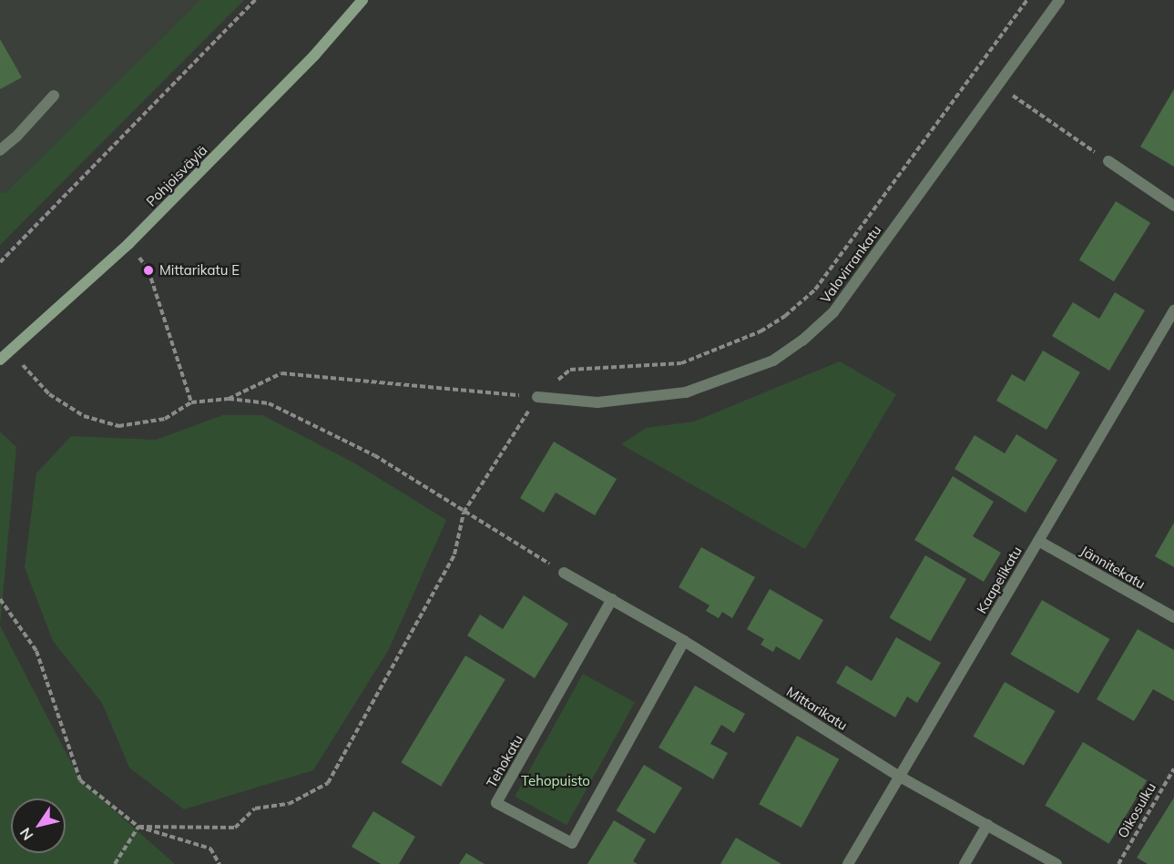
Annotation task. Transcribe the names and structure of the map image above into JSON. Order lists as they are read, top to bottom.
{
  "streets": {
    "main road": ["Pohjoisväylä"],
    "street": [
      "Valovirrankatu",
      "Jännitekatu",
      "Kaapelikatu",
      "Mittarikatu",
      "Tehokatu"
    ],
    "path": ["Oikosulku"]
  },
  "crossings": [
    ["Jännitekatu", "Kaapelikatu"],
    ["Kaapelikatu", "Mittarikatu"],
    ["Mittarikatu", "Tehokatu"]
  ],
  "parks": ["Tehopuisto"],
  "places": ["Mittarikatu E"],
  "north": "bottom left"
}
